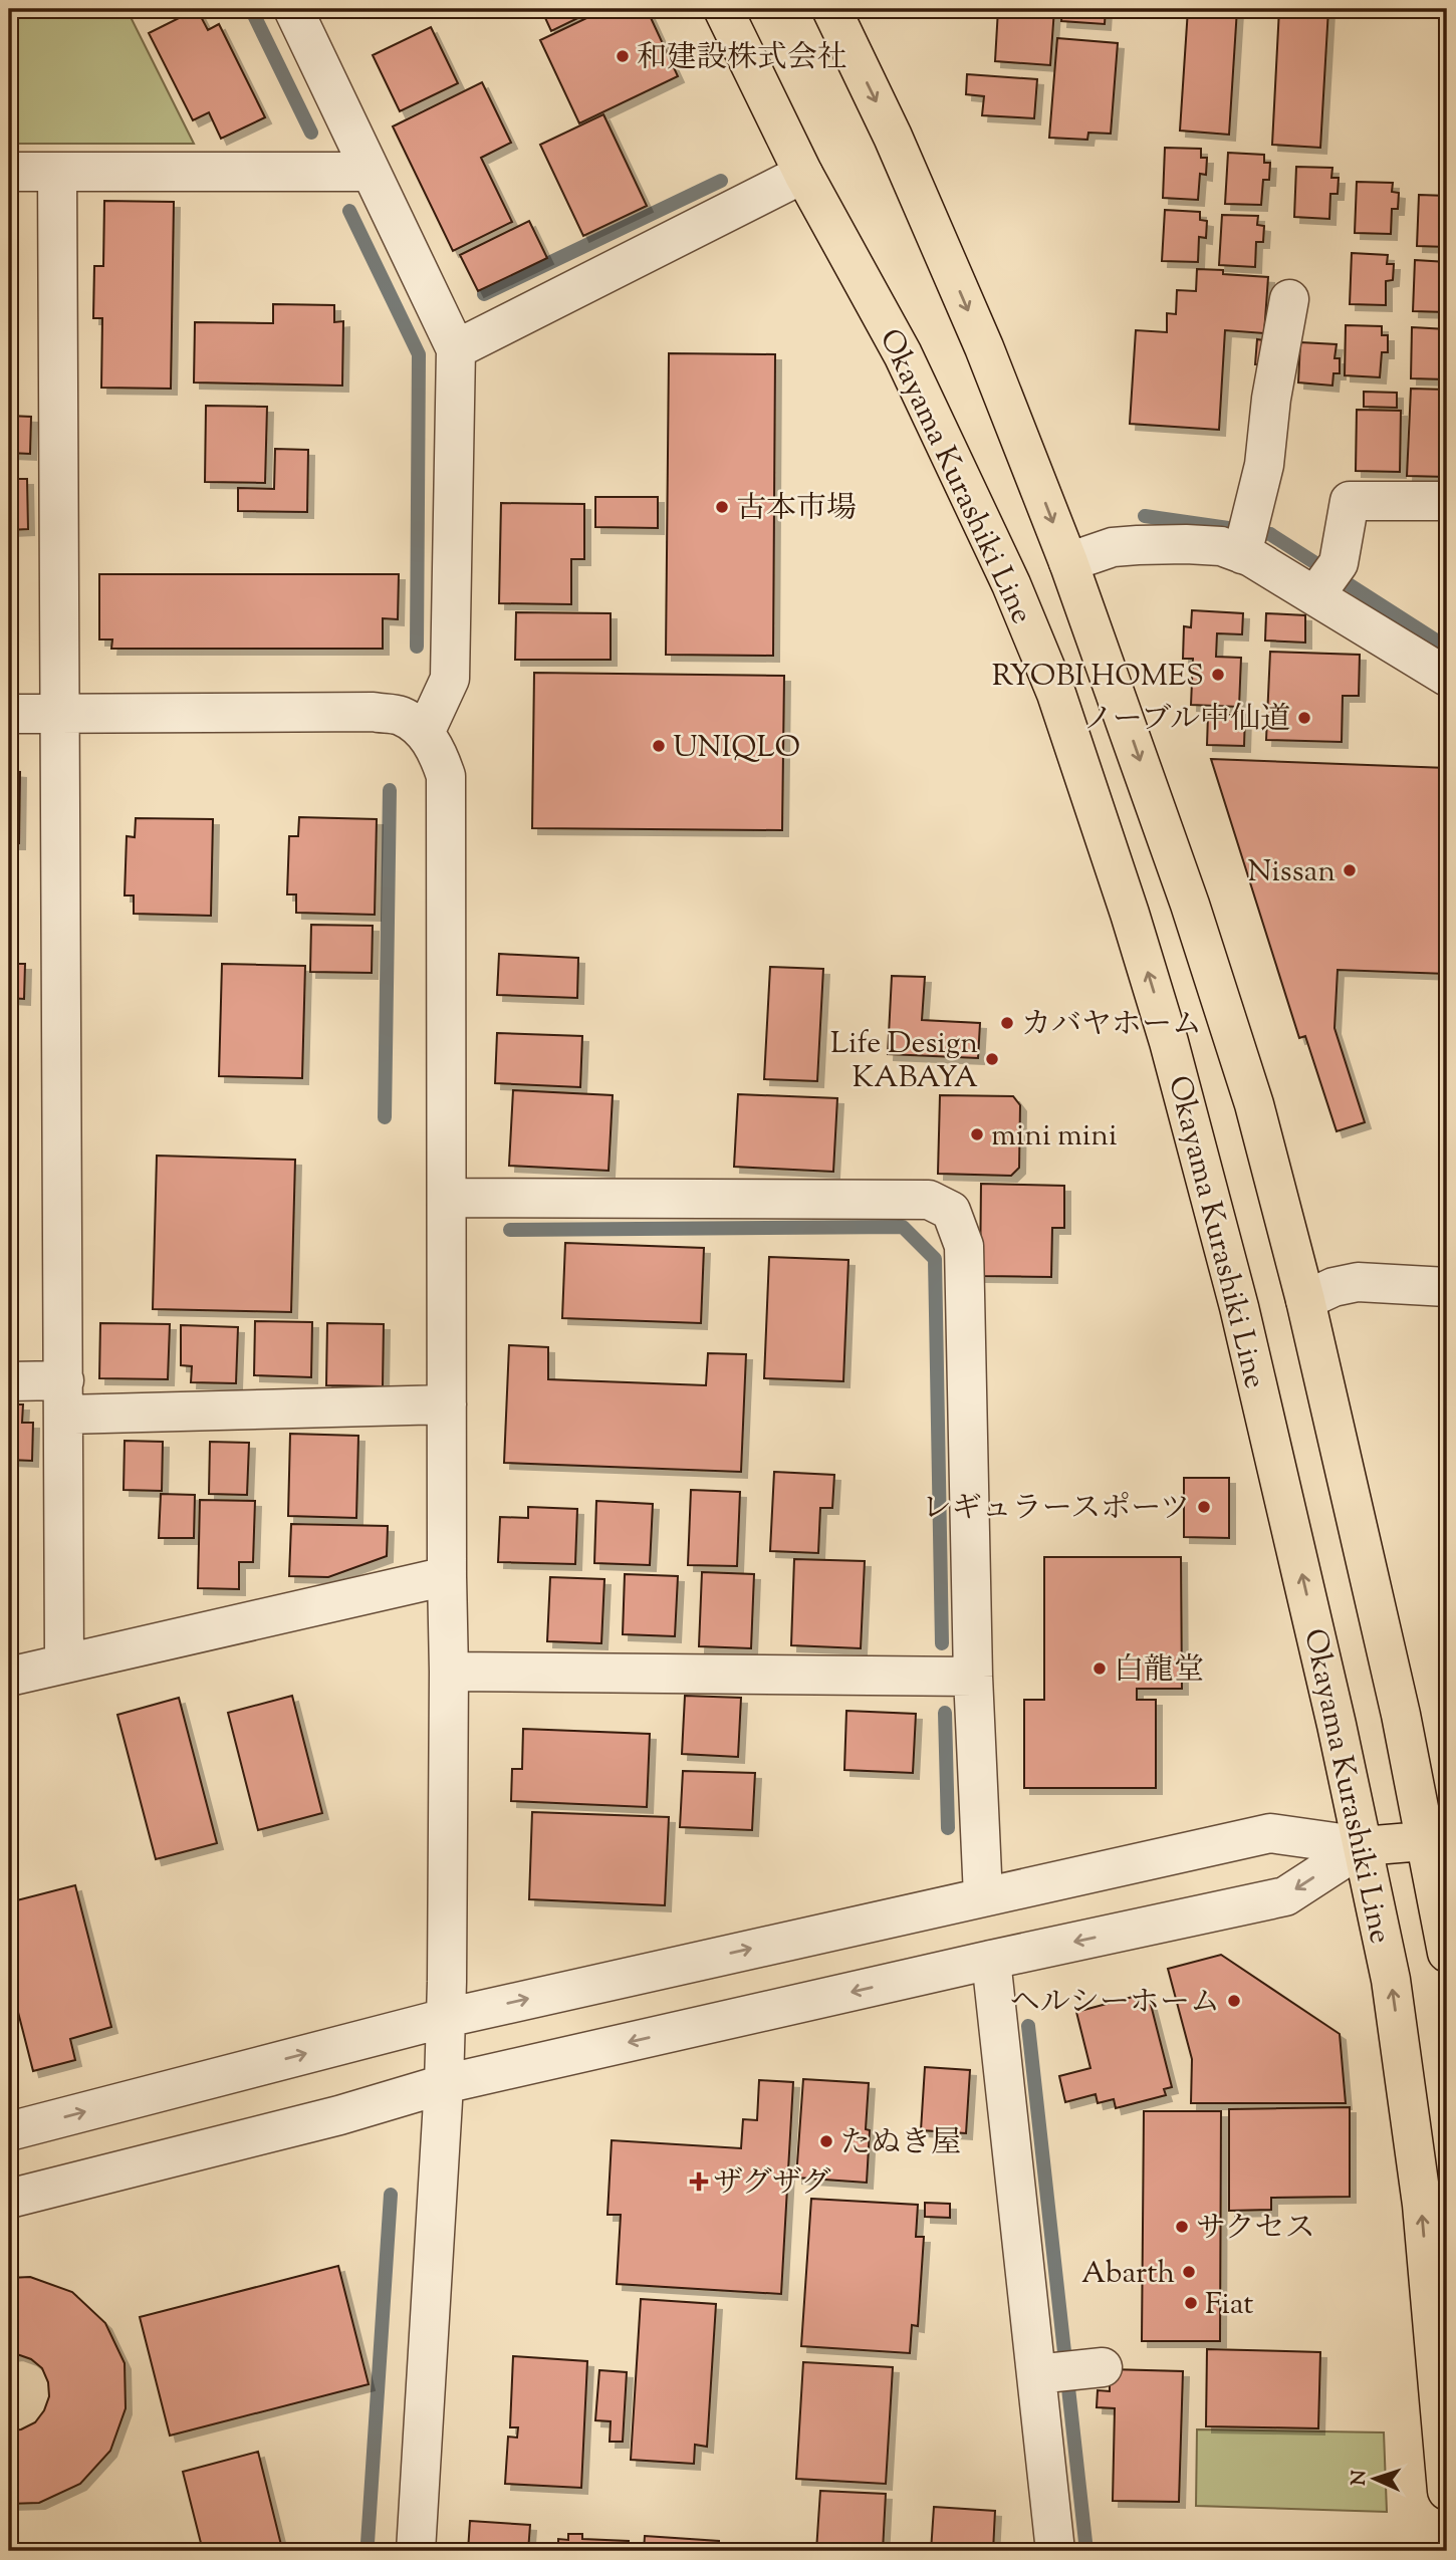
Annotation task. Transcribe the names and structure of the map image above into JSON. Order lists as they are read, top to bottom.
{
  "streets": {
    "main road": ["Okayama Kurashiki Line"]
  },
  "places": {
    "other": [
      "和建設株式会社",
      "古本市場",
      "RYOBI HOMES",
      "ノーブル中仙道",
      "UNIQLO",
      "Nissan",
      "カバヤホーム",
      "Life Design KABAYA",
      "mini mini",
      "レギュラースポーツ",
      "白龍堂",
      "ヘルシーホーム",
      "たぬき屋",
      "サクセス",
      "Abarth",
      "Fiat"
    ],
    "health": ["ザグザグ"]
  },
  "north": "left"
}
